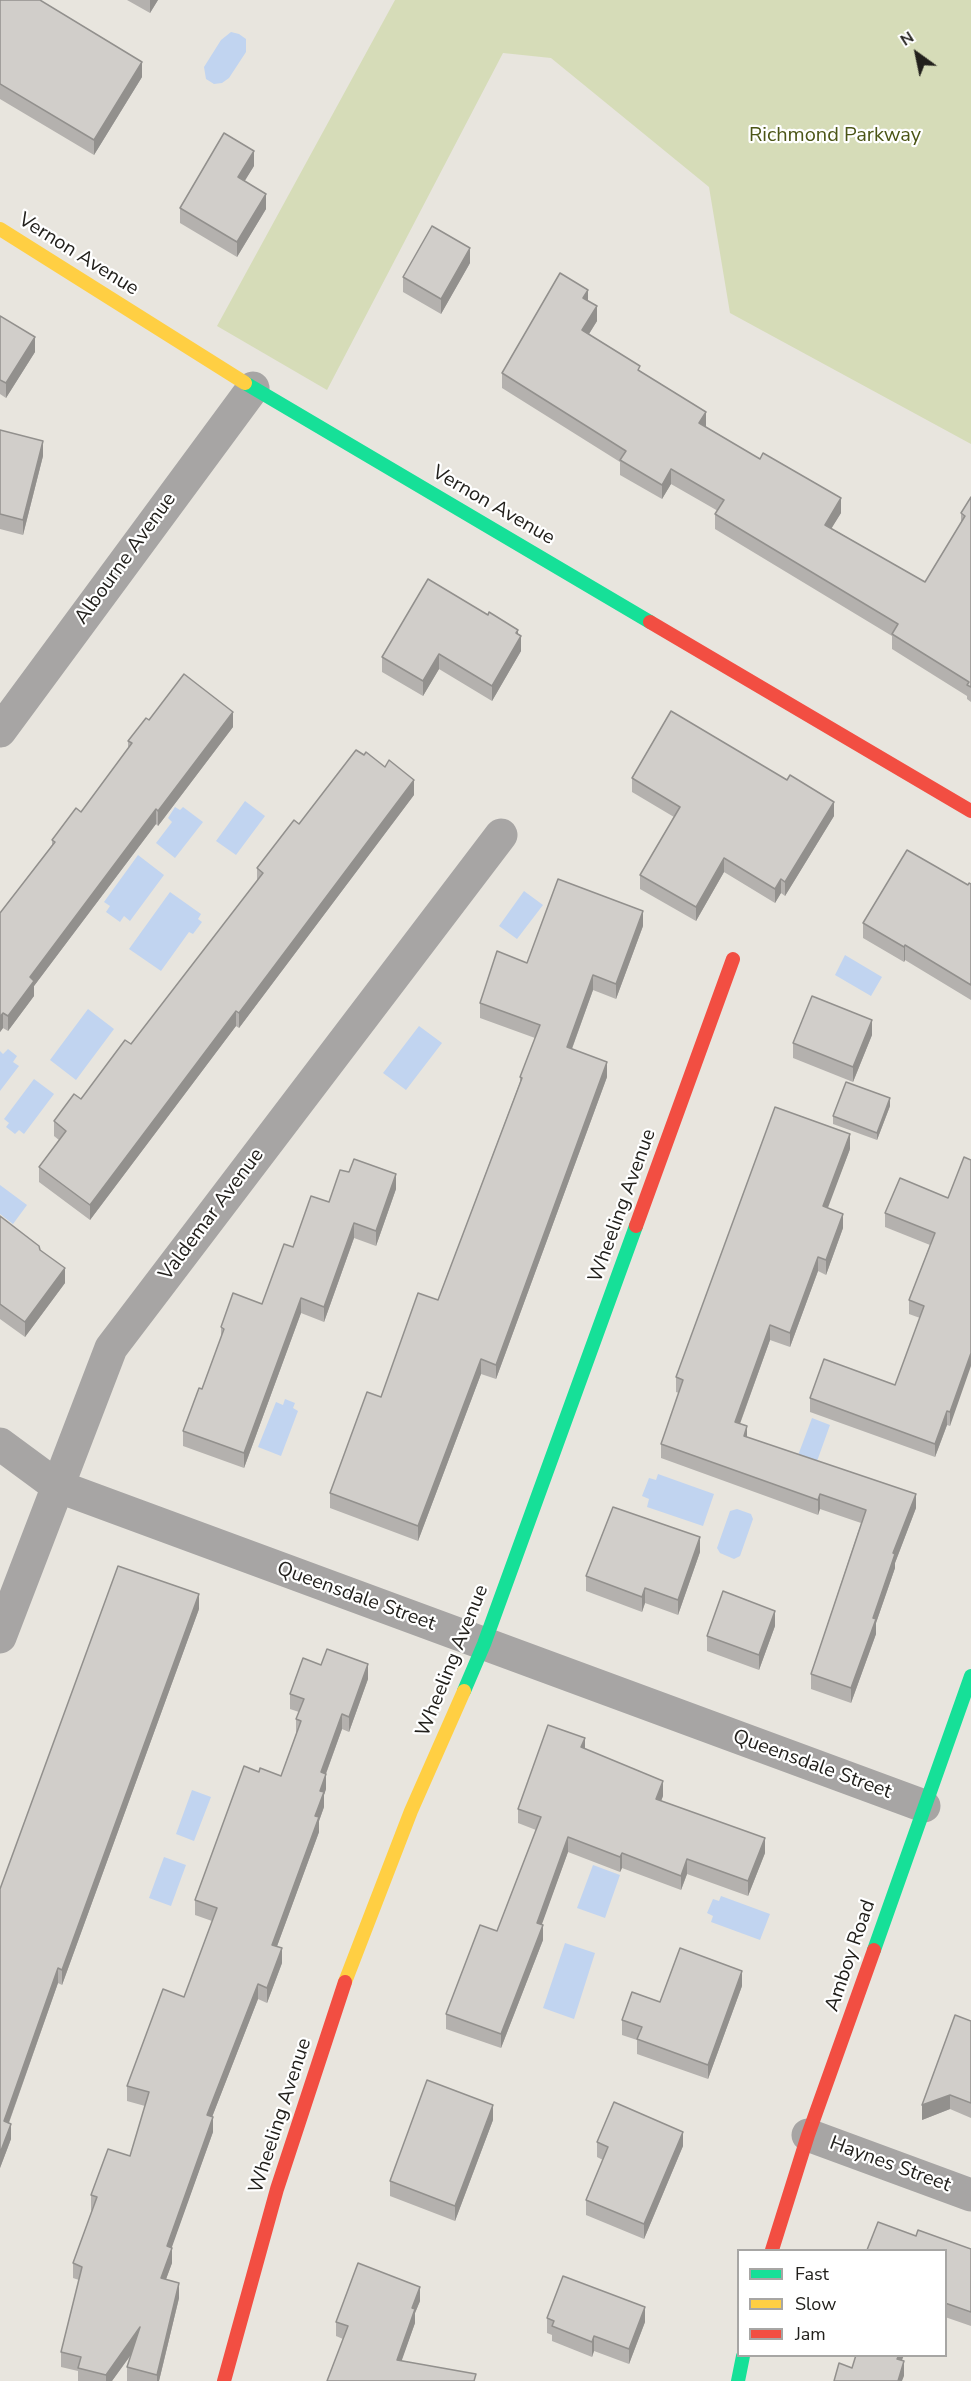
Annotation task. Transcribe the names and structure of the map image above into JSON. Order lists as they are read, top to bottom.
{
  "streets": {
    "street": [
      "Vernon Avenue",
      "Albourne Avenue",
      "Wheeling Avenue",
      "Valdemar Avenue",
      "Queensdale Street",
      "Amboy Road",
      "Haynes Street"
    ]
  },
  "crossings": [
    ["Vernon Avenue", "Albourne Avenue"],
    ["Wheeling Avenue", "Queensdale Street"],
    ["Valdemar Avenue", "Queensdale Street"],
    ["Queensdale Street", "Amboy Road"],
    ["Amboy Road", "Haynes Street"]
  ],
  "parks": ["Richmond Parkway"],
  "legend": ["Fast", "Slow", "Jam"],
  "north": "top left"
}
